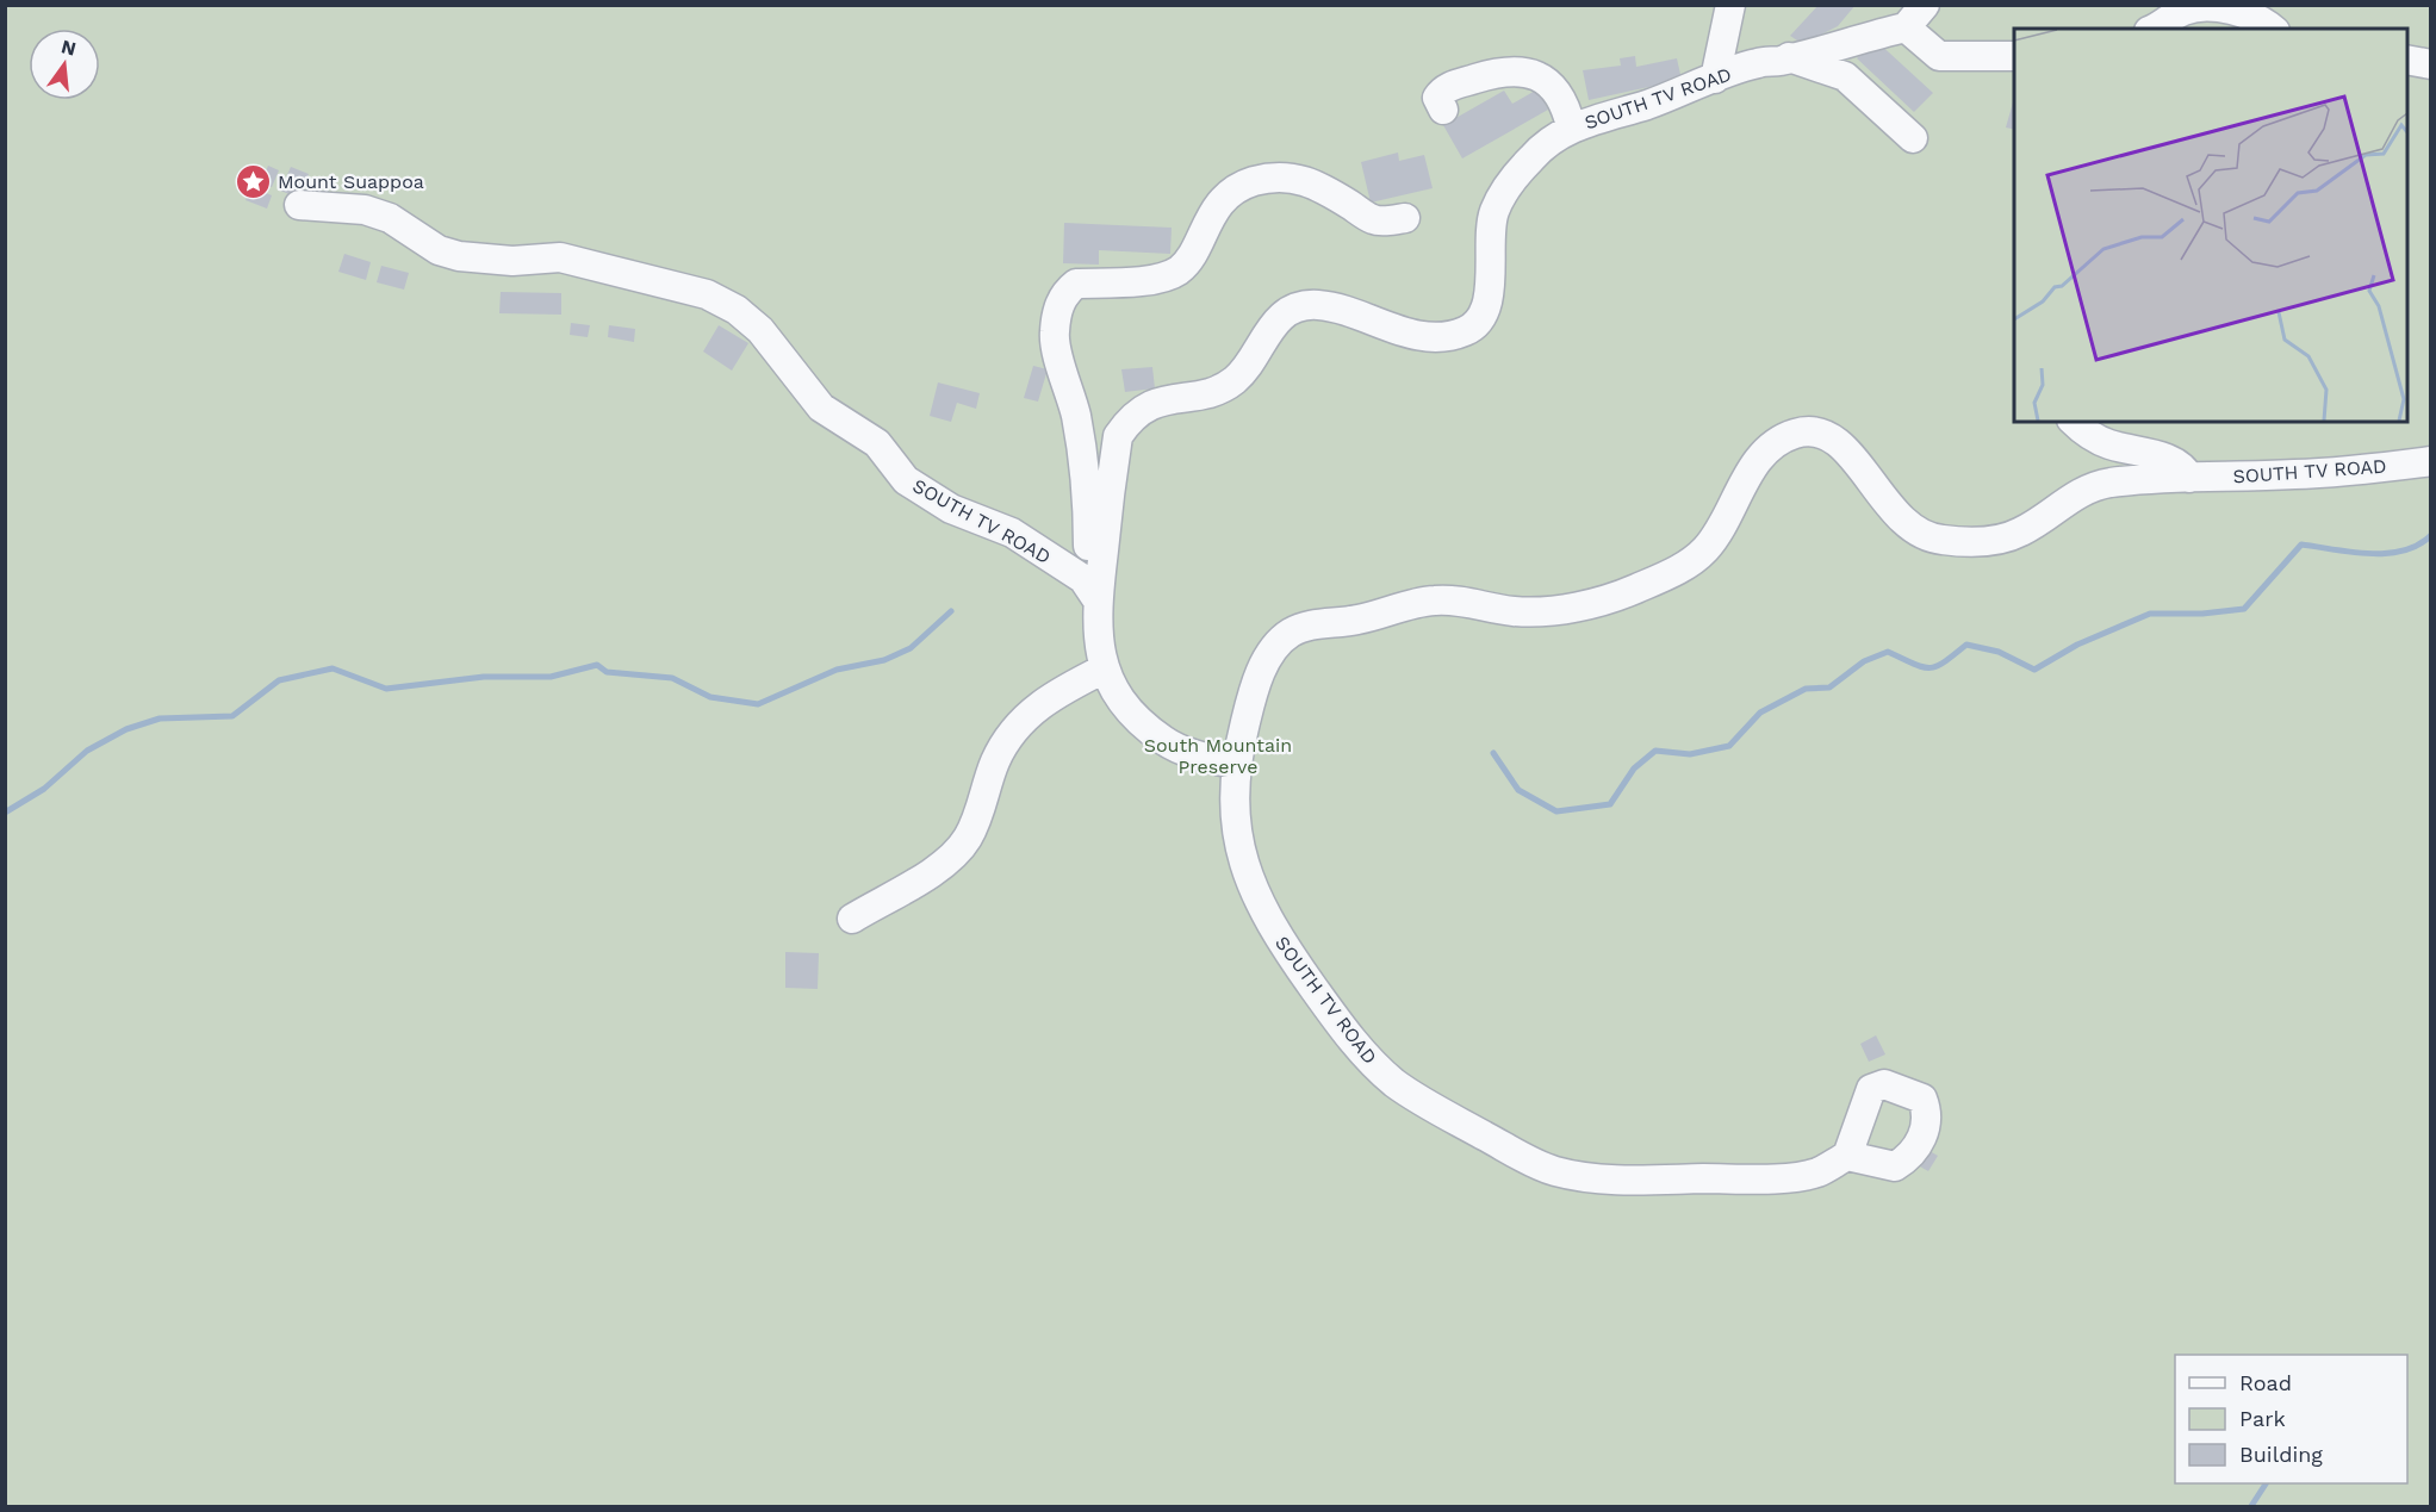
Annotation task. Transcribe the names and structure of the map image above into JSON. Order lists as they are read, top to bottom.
{
  "streets": {
    "street": ["SOUTH TV ROAD"]
  },
  "parks": ["South Mountain Preserve"],
  "places": {
    "place": ["Mount Suappoa"]
  },
  "legend": ["Road", "Park", "Building"],
  "north": "top"
}
